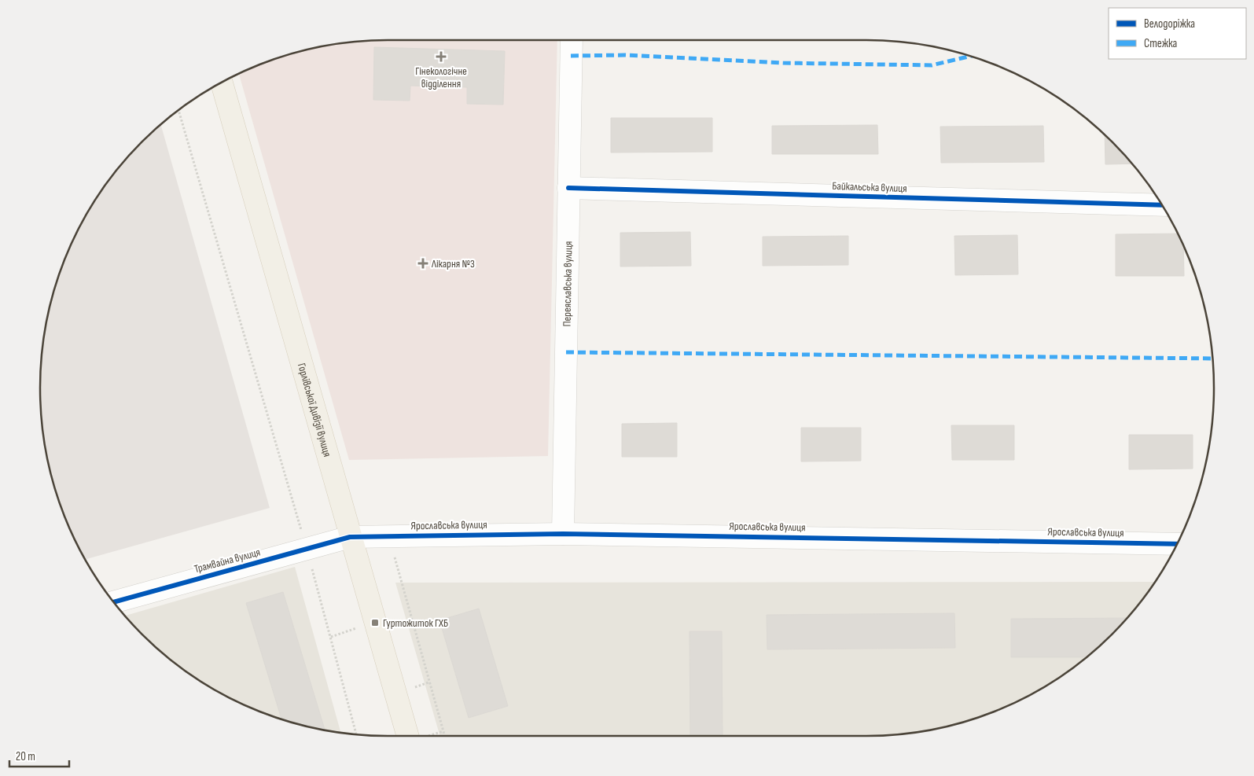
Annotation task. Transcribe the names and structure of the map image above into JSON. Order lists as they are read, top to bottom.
{
  "streets": {
    "main road": ["Горлівської Дивізії вулиця"],
    "street": [
      "Байкальська вулиця",
      "Переяславська вулиця",
      "Ярославська вулиця",
      "Трамвайна вулиця"
    ]
  },
  "crossings": [
    ["Байкальська вулиця", "Переяславська вулиця"],
    ["Переяславська вулиця", "Ярославська вулиця"],
    ["Горлівської Дивізії вулиця", "Ярославська вулиця"],
    ["Горлівської Дивізії вулиця", "Трамвайна вулиця"],
    ["Ярославська вулиця", "Трамвайна вулиця"]
  ],
  "places": {
    "health": ["Гінекологічне відділення", "Лікарня №3"],
    "transit": ["Гуртожиток ГХБ"]
  },
  "legend": ["Велодоріжка", "Стежка"],
  "scale_bar": "20 m"
}
